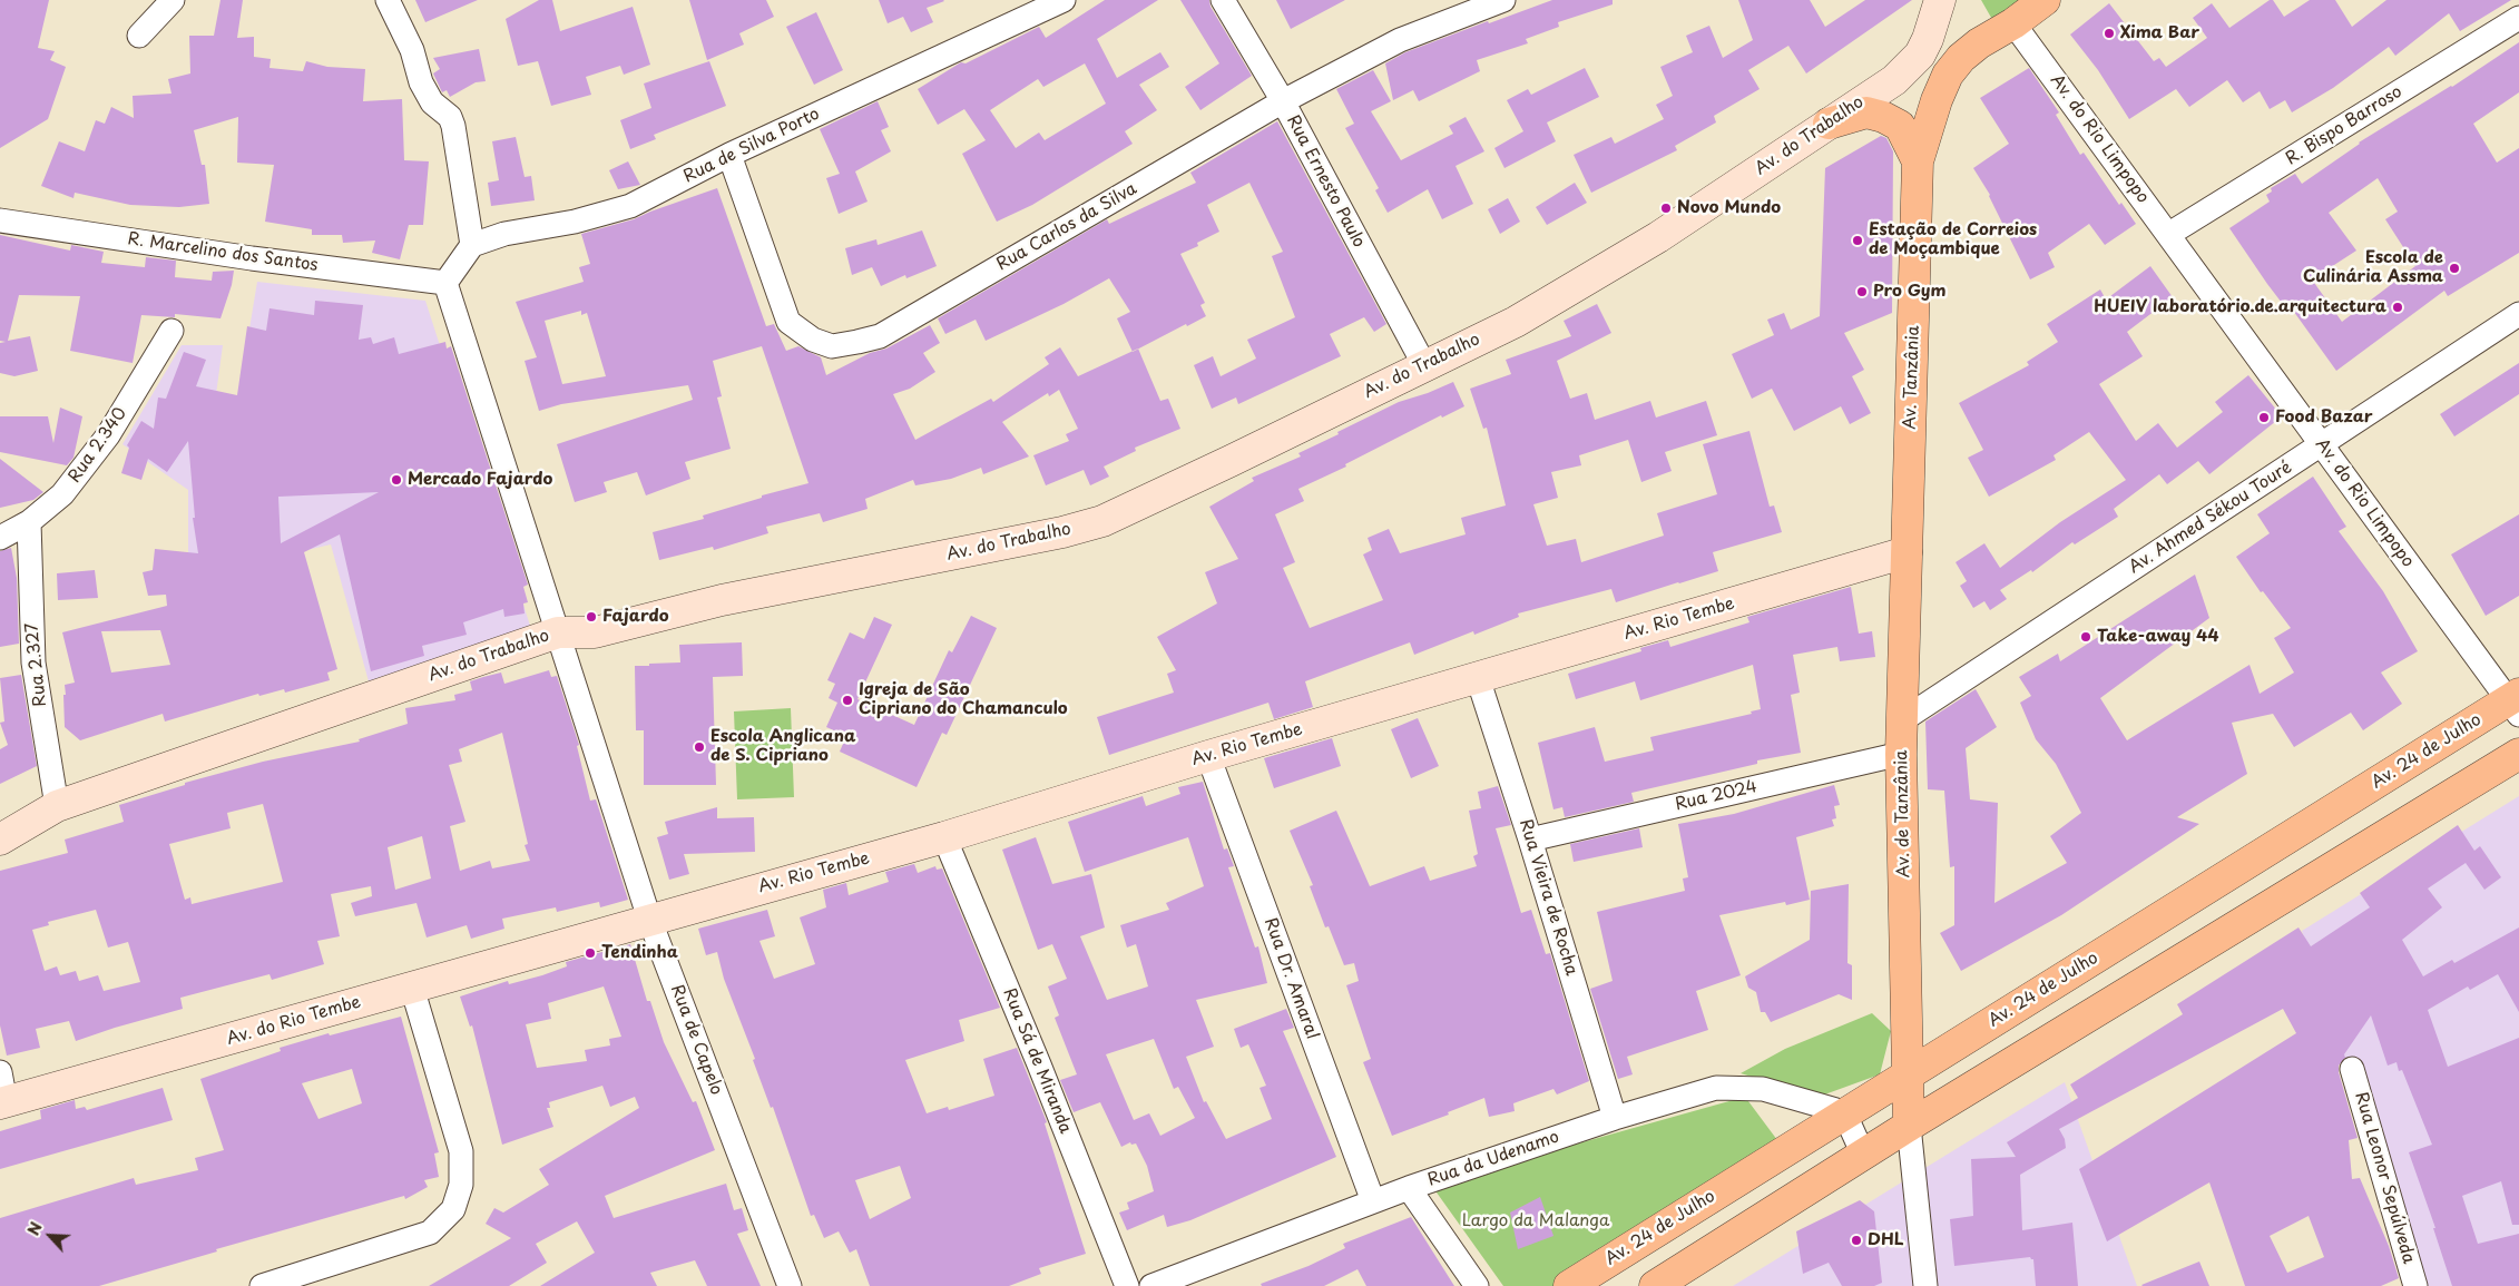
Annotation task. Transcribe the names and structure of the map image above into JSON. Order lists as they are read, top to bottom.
{
  "streets": {
    "main road": [
      "Av. do Trabalho",
      "Av. Tanzânia",
      "Av. Rio Tembe",
      "Av. 24 de Julho",
      "Av. de Tanzânia",
      "Av. do Rio Tembe"
    ],
    "street": [
      "R. Bispo Barroso",
      "Av. do Rio Limpopo",
      "Rua de Silva Porto",
      "Rua Ernesto Paulo",
      "Rua Carlos da Silva",
      "R. Marcelino dos Santos",
      "Rua 2.340",
      "Av. Ahmed Sékou Touré",
      "Rua 2.327",
      "Rua 2024",
      "Rua Vieira de Rocha",
      "Rua Dr. Amaral",
      "Rua de Capelo",
      "Rua Sá de Miranda",
      "Rua da Udenamo",
      "Rua Leonor Sepúlveda"
    ]
  },
  "crossings": [
    ["R. Bispo Barroso", "Av. do Rio Limpopo"],
    ["Av. do Trabalho", "Rua Ernesto Paulo"],
    ["Av. do Trabalho", "Rua 2.327"],
    ["Av. do Trabalho", "Rua de Capelo"],
    ["Av. do Rio Limpopo", "Av. Tanzânia"],
    ["Av. do Rio Limpopo", "Av. Ahmed Sékou Touré"],
    ["Av. do Rio Limpopo", "Av. 24 de Julho"],
    ["Rua de Silva Porto", "Rua Carlos da Silva"],
    ["Rua Ernesto Paulo", "Rua Carlos da Silva"],
    ["R. Marcelino dos Santos", "Rua de Capelo"],
    ["Av. Tanzânia", "Av. Rio Tembe"],
    ["Av. Tanzânia", "Av. de Tanzânia"],
    ["Rua 2.340", "Rua 2.327"],
    ["Av. Ahmed Sékou Touré", "Av. de Tanzânia"],
    ["Av. Rio Tembe", "Av. de Tanzânia"],
    ["Av. Rio Tembe", "Rua Vieira de Rocha"],
    ["Av. Rio Tembe", "Rua Dr. Amaral"],
    ["Av. Rio Tembe", "Av. do Rio Tembe"],
    ["Av. Rio Tembe", "Rua de Capelo"],
    ["Av. Rio Tembe", "Rua Sá de Miranda"],
    ["Av. 24 de Julho", "Av. de Tanzânia"],
    ["Av. 24 de Julho", "Rua da Udenamo"],
    ["Rua 2024", "Av. de Tanzânia"],
    ["Rua 2024", "Rua Vieira de Rocha"],
    ["Rua Vieira de Rocha", "Rua da Udenamo"],
    ["Rua Dr. Amaral", "Rua da Udenamo"]
  ],
  "parks": ["Largo da Malanga"],
  "places": [
    "Xima Bar",
    "Novo Mundo",
    "Estação de Correios de Moçambique",
    "Escola de Culinária Assma",
    "Pro Gym",
    "HUEIV laboratório.de.arquitectura",
    "Food Bazar",
    "Mercado Fajardo",
    "Fajardo",
    "Take-away 44",
    "Igreja de São Cipriano do Chamanculo",
    "Escola Anglicana de S. Cipriano",
    "Tendinha",
    "DHL"
  ],
  "north": "top left"
}
